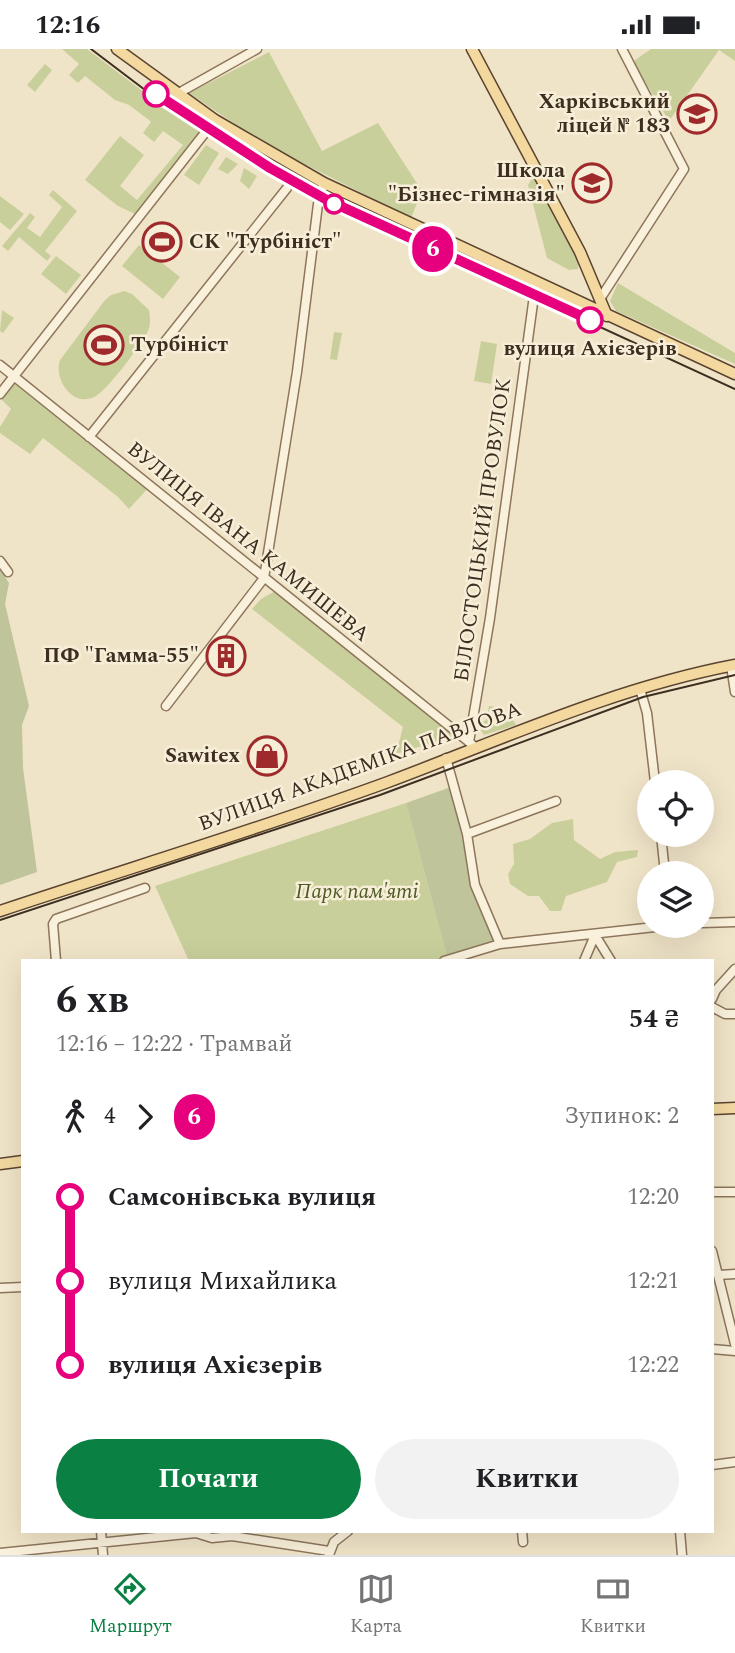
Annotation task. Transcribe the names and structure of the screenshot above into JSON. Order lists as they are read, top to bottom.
{
  "streets": {
    "main road": ["ВУЛИЦЯ АКАДЕМІКА ПАВЛОВА"],
    "street": ["БІЛОСТОЦЬКИЙ ПРОВУЛОК", "ВУЛИЦЯ ІВАНА КАМИШЕВА"]
  },
  "crossings": [
    ["БІЛОСТОЦЬКИЙ ПРОВУЛОК", "ВУЛИЦЯ ІВАНА КАМИШЕВА"],
    ["БІЛОСТОЦЬКИЙ ПРОВУЛОК", "ВУЛИЦЯ АКАДЕМІКА ПАВЛОВА"],
    ["ВУЛИЦЯ ІВАНА КАМИШЕВА", "ВУЛИЦЯ АКАДЕМІКА ПАВЛОВА"]
  ],
  "parks": ["Парк пам'яті"],
  "places": {
    "school or university": ["Харківський ліцей № 183", "Школа \"Бізнес-гімназія\""],
    "sports": ["СК \"Турбініст\"", "Турбініст"],
    "other": ["вулиця Ахієзерів"],
    "building": ["ПФ \"Гамма-55\""],
    "shop": ["Sawitex"]
  },
  "lines": ["tram line 6"],
  "page": {
    "status": "12:16",
    "on_map": "6",
    "heading": ["6 хв", "12:16 – 12:22 · Трамвай", "54 ₴"],
    "legs": ["4", "6", "Зупинок: 2"],
    "list": [
      {
        "name": "Самсонівська вулиця",
        "value": "12:20"
      },
      {
        "name": "вулиця Михайлика",
        "value": "12:21"
      },
      {
        "name": "вулиця Ахієзерів",
        "value": "12:22"
      }
    ],
    "buttons": ["Почати", "Квитки"],
    "tabs": ["Маршрут", "Карта", "Квитки"]
  }
}
